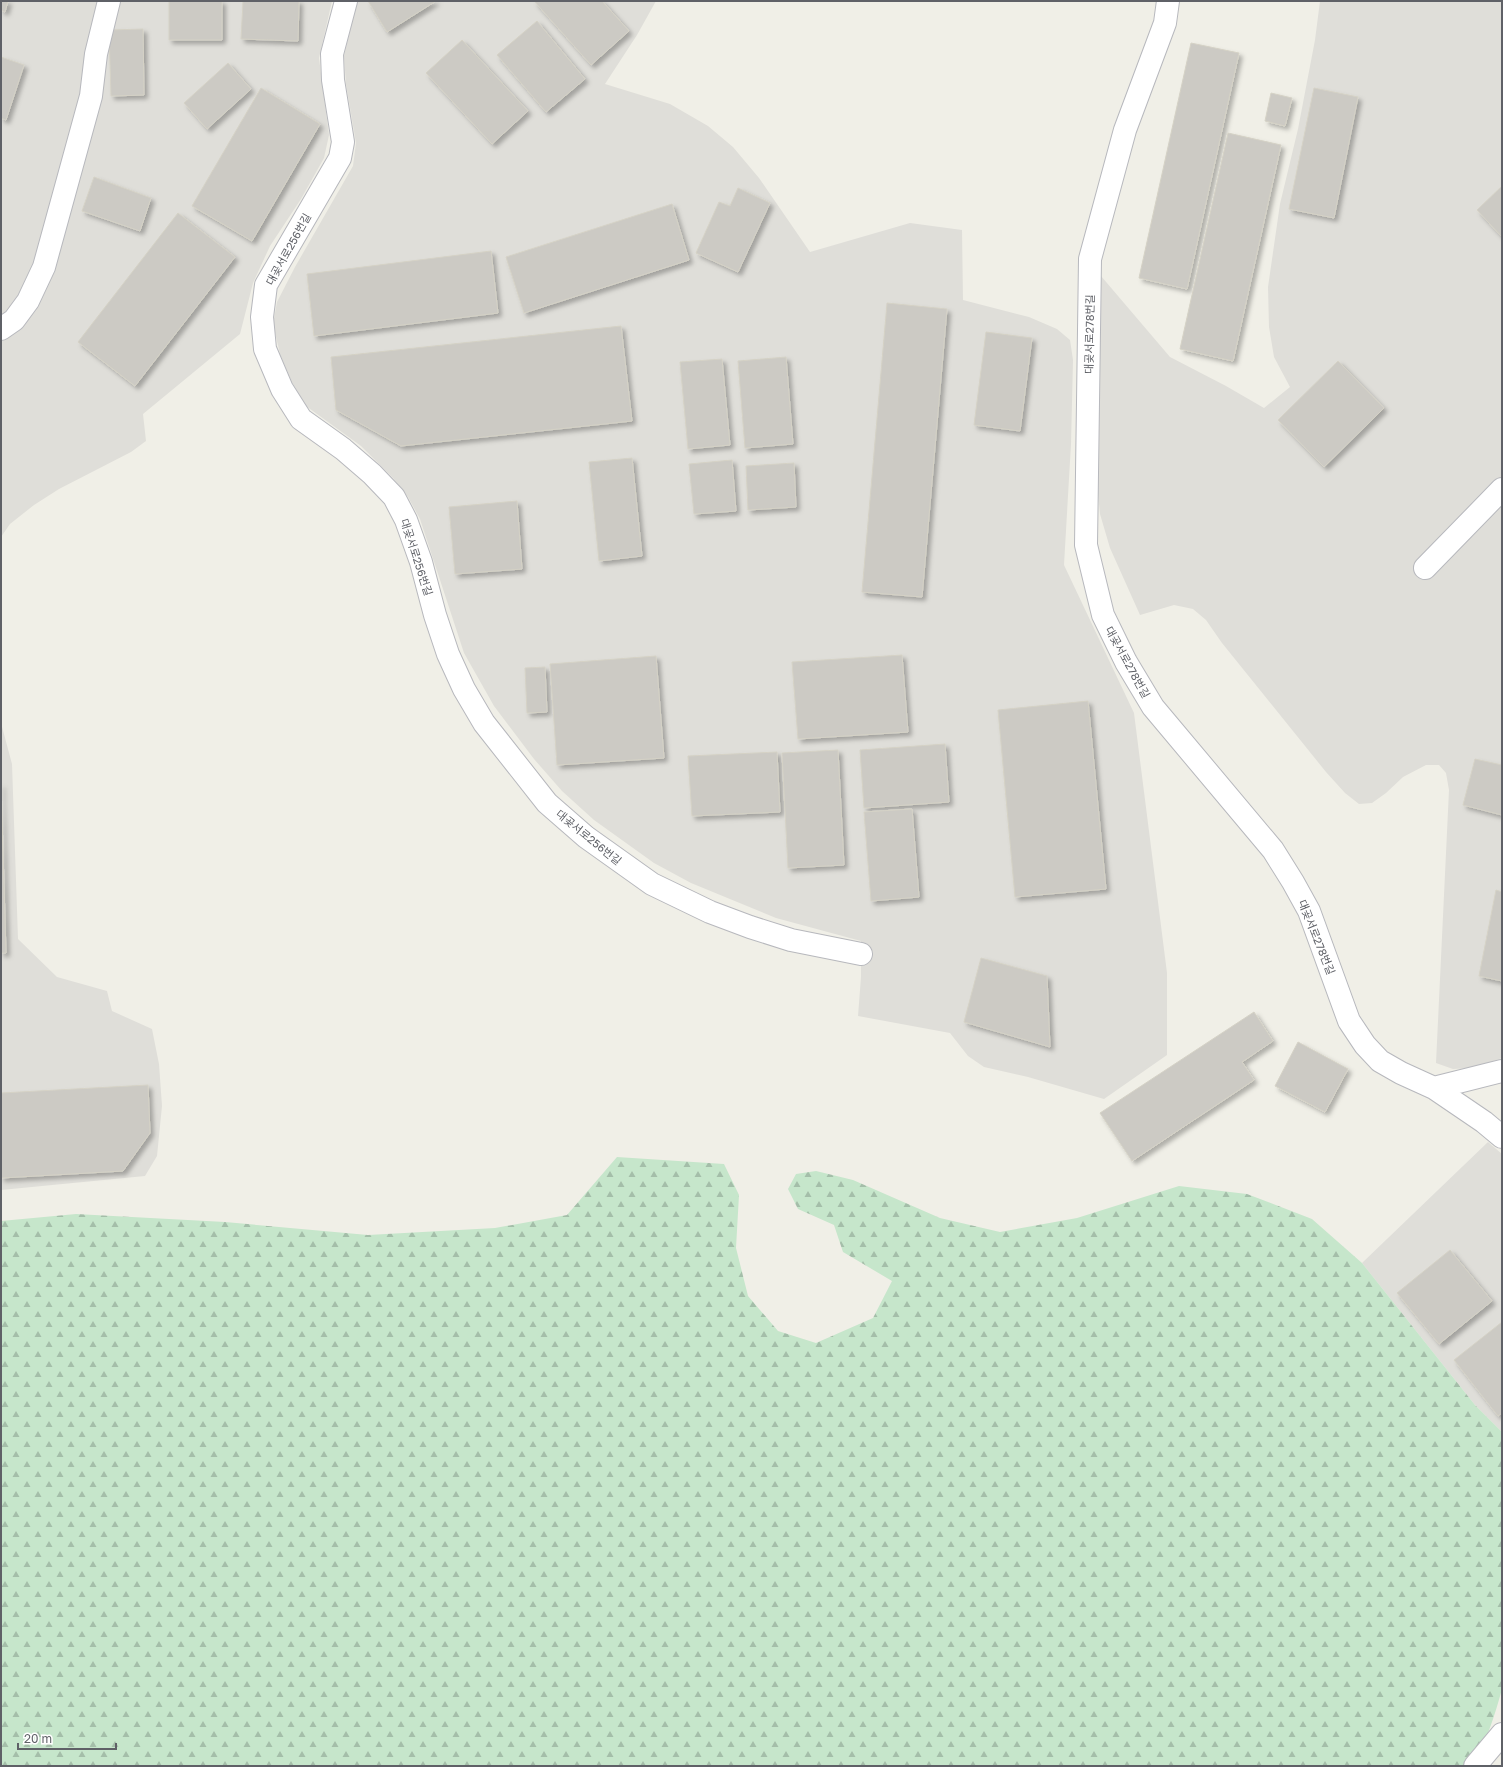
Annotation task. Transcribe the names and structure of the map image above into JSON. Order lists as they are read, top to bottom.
{
  "streets": {
    "lane": ["대곶서로256번길", "대곶서로278번길"]
  },
  "scale_bar": "20 m"
}
